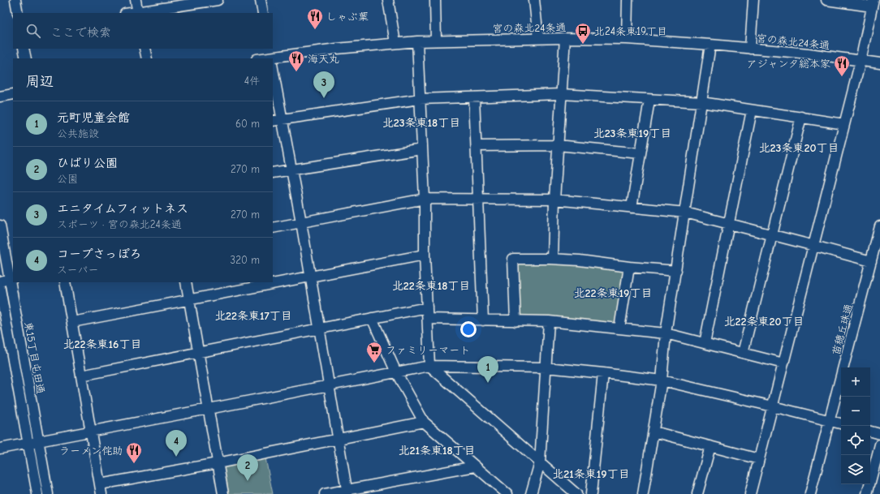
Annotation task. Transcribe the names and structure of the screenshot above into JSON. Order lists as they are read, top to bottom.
{
  "streets": {
    "street": ["宮の森北24条通", "苗穂丘珠通", "東15丁目屯田通"]
  },
  "districts": [
    "北23条東18丁目",
    "北23条東19丁目",
    "北23条東20丁目",
    "北22条東18丁目",
    "北22条東19丁目",
    "北22条東17丁目",
    "北22条東20丁目",
    "北22条東16丁目",
    "北21条東18丁目",
    "北21条東19丁目"
  ],
  "places": {
    "restaurant": [
      "しゃぶ葉",
      "海天丸",
      "アジャンタ総本家",
      "ラーメン侘助"
    ],
    "bus stop": ["北24条東19丁目"],
    "supermarket": ["ファミリーマート"]
  },
  "page": {
    "search": "ここで検索",
    "heading": ["周辺", "4件"],
    "pins": [
      "3",
      "1",
      "4",
      "2"
    ],
    "list": [
      {
        "mark": "1",
        "name": "元町児童会館",
        "note": "公共施設",
        "value": "60 m"
      },
      {
        "mark": "2",
        "name": "ひばり公園",
        "note": "公園",
        "value": "270 m"
      },
      {
        "mark": "3",
        "name": "エニタイムフィットネス",
        "note": "スポーツ · 宮の森北24条通",
        "value": "270 m"
      },
      {
        "mark": "4",
        "name": "コープさっぽろ",
        "note": "スーパー",
        "value": "320 m"
      }
    ],
    "map_buttons": ["+", "−"]
  }
}
